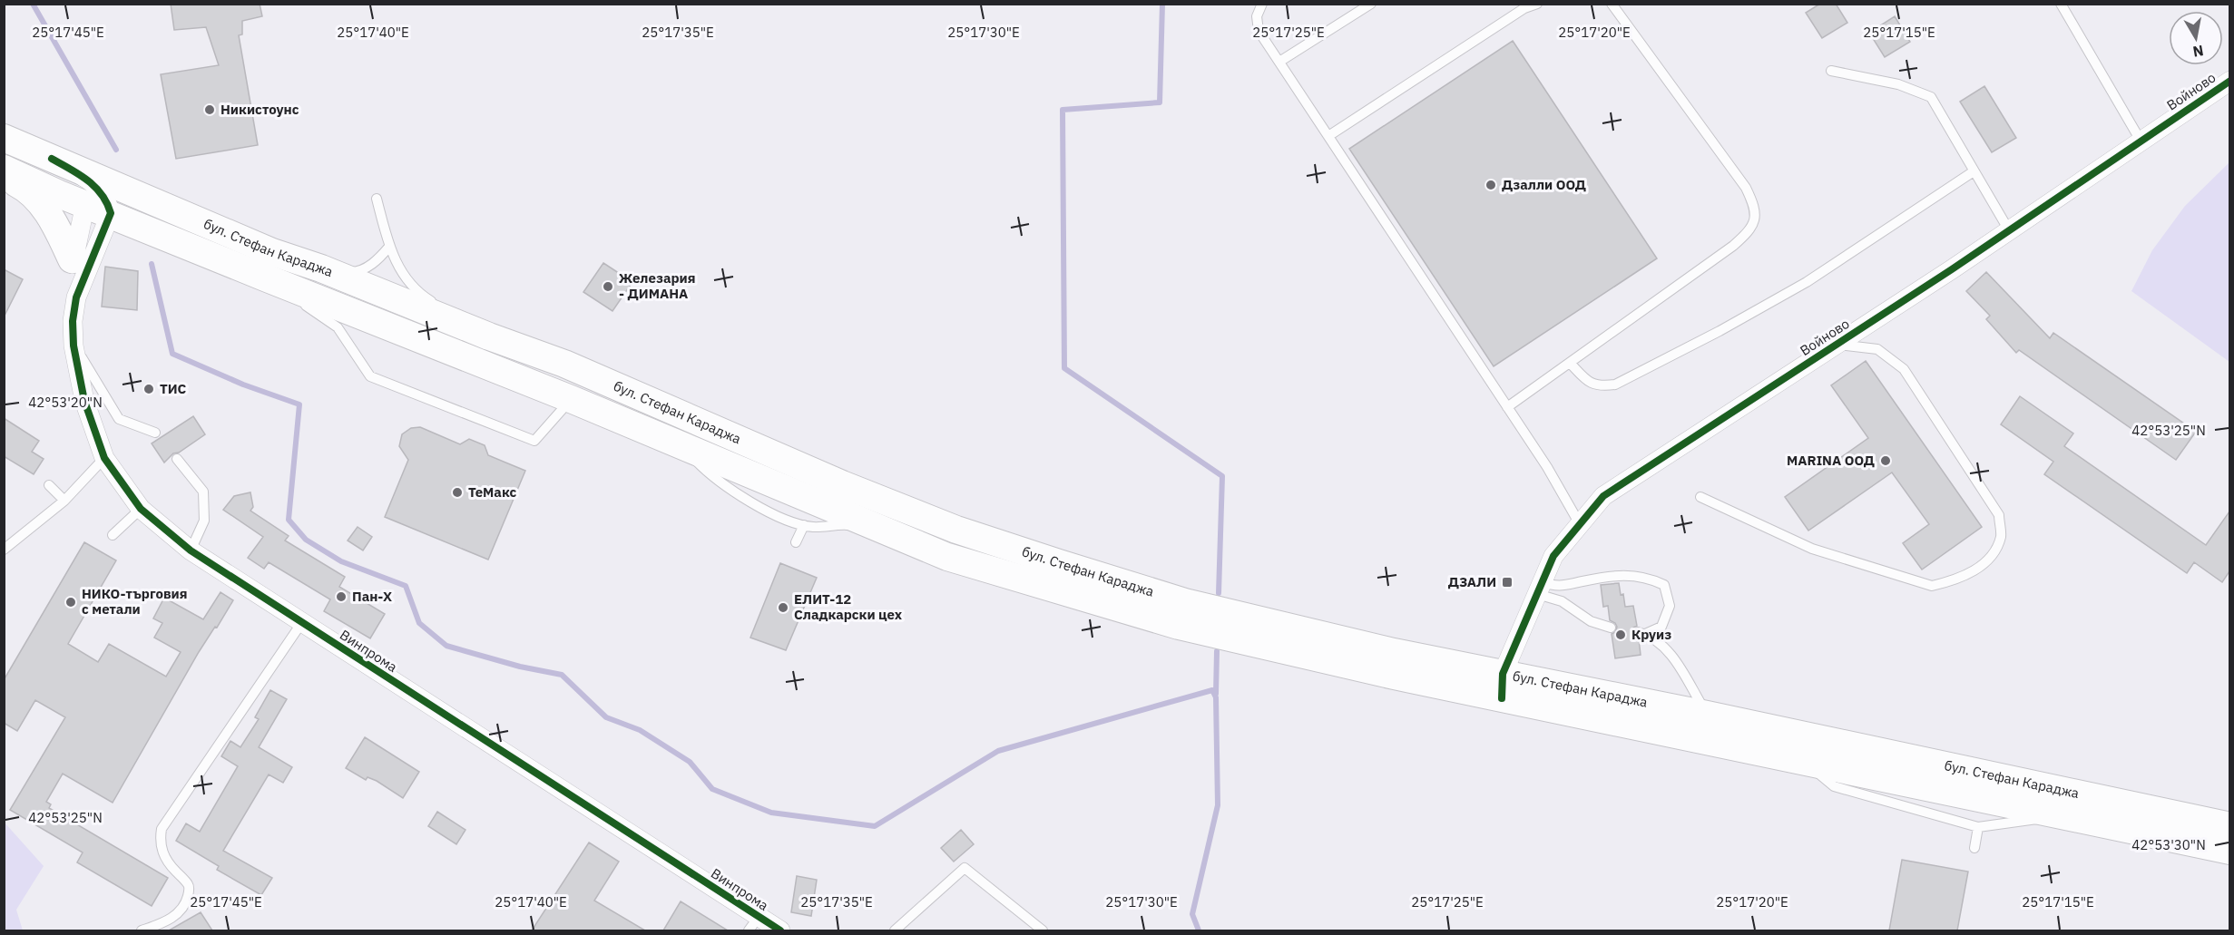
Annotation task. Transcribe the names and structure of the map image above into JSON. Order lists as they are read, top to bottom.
{
  "streets": {
    "main road": ["бул. Стефан Караджа"],
    "street": ["Войново", "Винпрома"]
  },
  "crossings": [
    ["Войново", "бул. Стефан Караджа"]
  ],
  "places": {
    "other": [
      "Никистоунс",
      "Дзалли ООД",
      "Железария - ДИМАНА",
      "ТИС",
      "MARINA ООД",
      "ТеМакс",
      "Пан-Х",
      "НИКО-търговия с метали",
      "ЕЛИТ-12 Сладкарски цех",
      "Круиз"
    ],
    "transit": ["ДЗАЛИ"]
  },
  "north": "bottom",
  "coordinates": [
    "25°17'45\"E",
    "25°17'40\"E",
    "25°17'35\"E",
    "25°17'30\"E",
    "25°17'25\"E",
    "25°17'20\"E",
    "25°17'15\"E",
    "42°53'20\"N",
    "42°53'25\"N",
    "42°53'30\"N"
  ]
}
